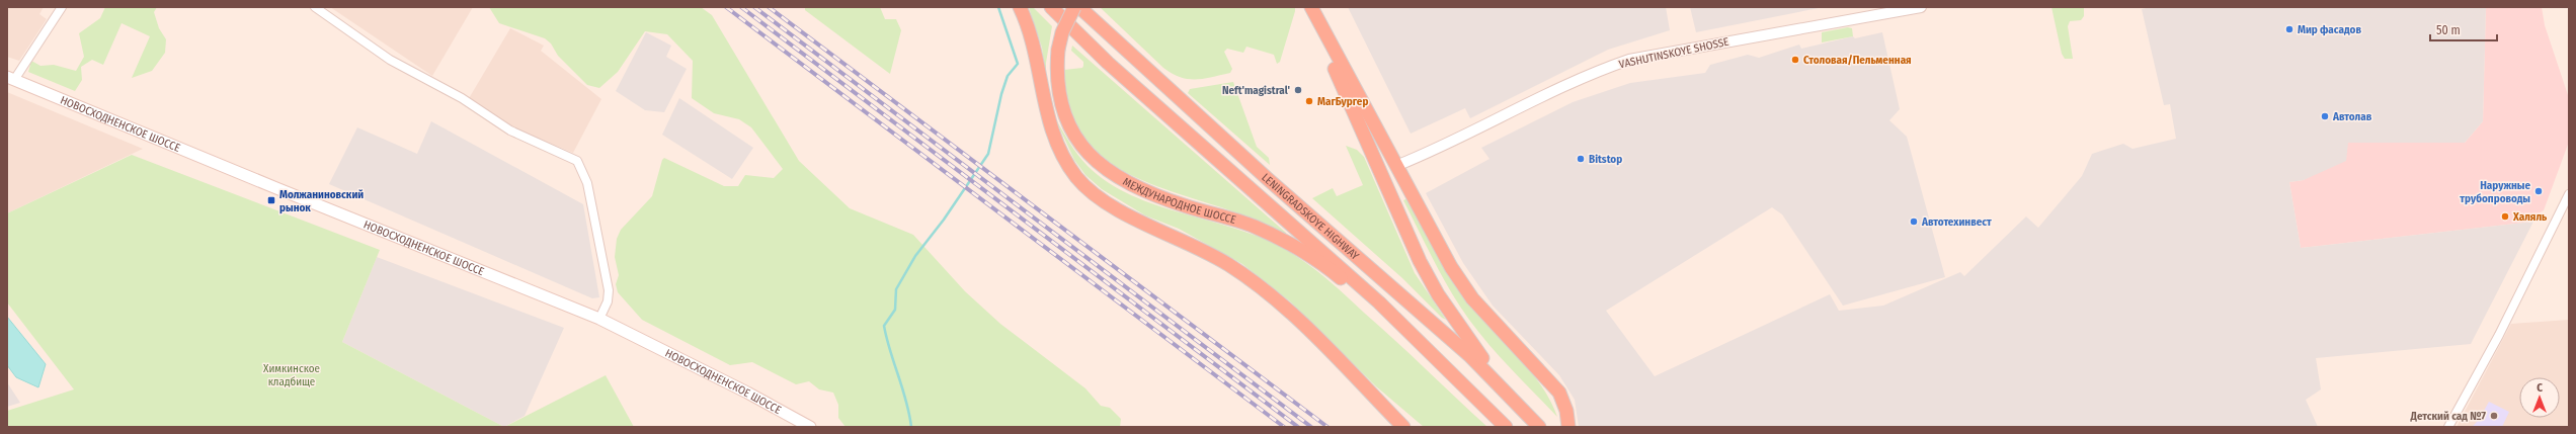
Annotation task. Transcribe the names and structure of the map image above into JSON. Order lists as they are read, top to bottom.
{
  "streets": {
    "highway": ["МЕЖДУНАРОДНОЕ ШОССЕ", "LENINGRADSKOYE HIGHWAY"],
    "main road": ["НОВОСХОДНЕНСКОЕ ШОССЕ"],
    "street": ["VASHUTINSKOYE SHOSSE"]
  },
  "crossings": [
    ["МЕЖДУНАРОДНОЕ ШОССЕ", "LENINGRADSKOYE HIGHWAY"]
  ],
  "parks": ["Химкинское кладбище"],
  "places": {
    "other": [
      "Мир фасадов",
      "Столовая/Пельменная",
      "Neft'magistral'",
      "МагБургер",
      "Автолав",
      "Bitstop",
      "Наружные трубопроводы",
      "Халяль",
      "Автотехинвест",
      "Детский сад №7"
    ],
    "transit": ["Молжаниновский рынок"]
  },
  "scale_bar": "50 m",
  "north": "top"
}
